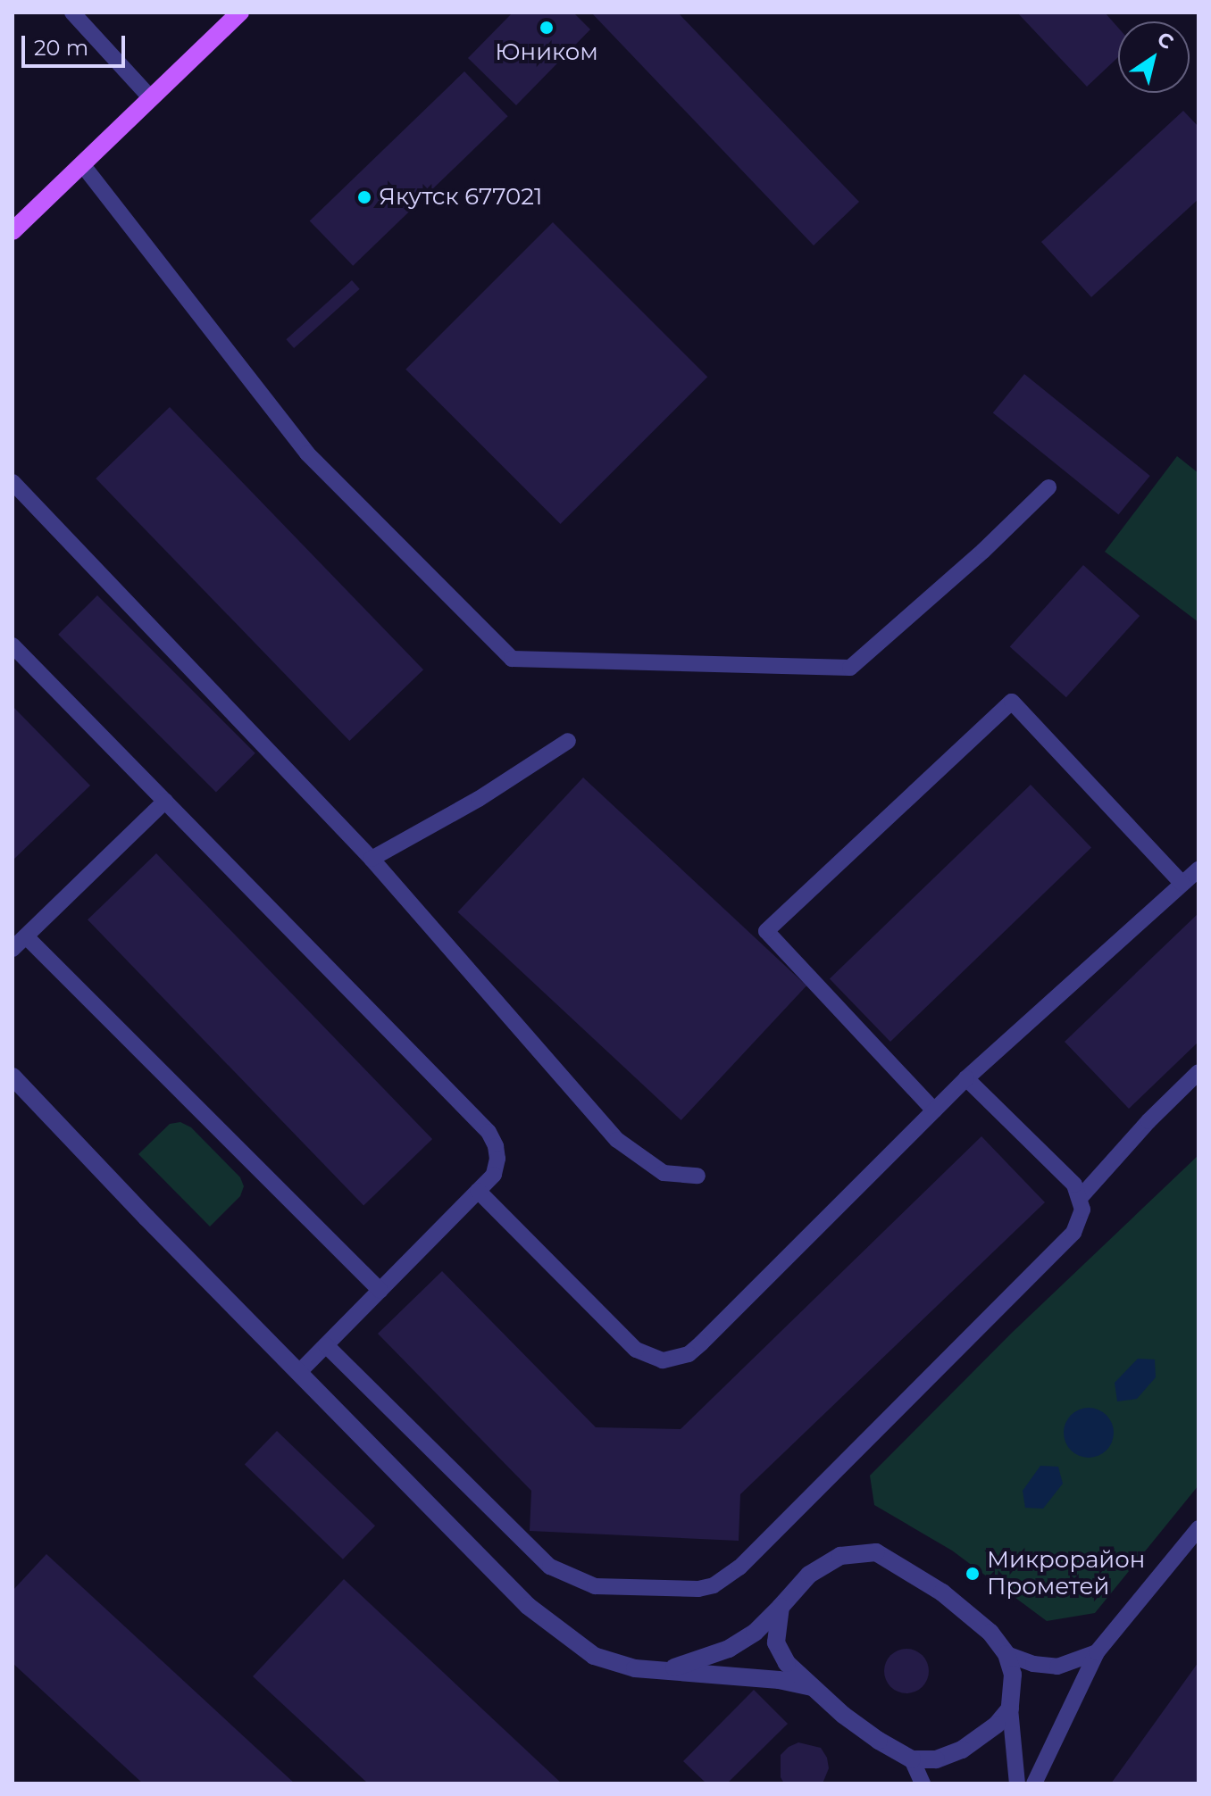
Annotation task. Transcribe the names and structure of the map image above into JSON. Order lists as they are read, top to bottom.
{
  "places": ["Юником", "Якутск 677021", "Микрорайон Прометей"],
  "scale_bar": "20 m",
  "north": "top right"
}
